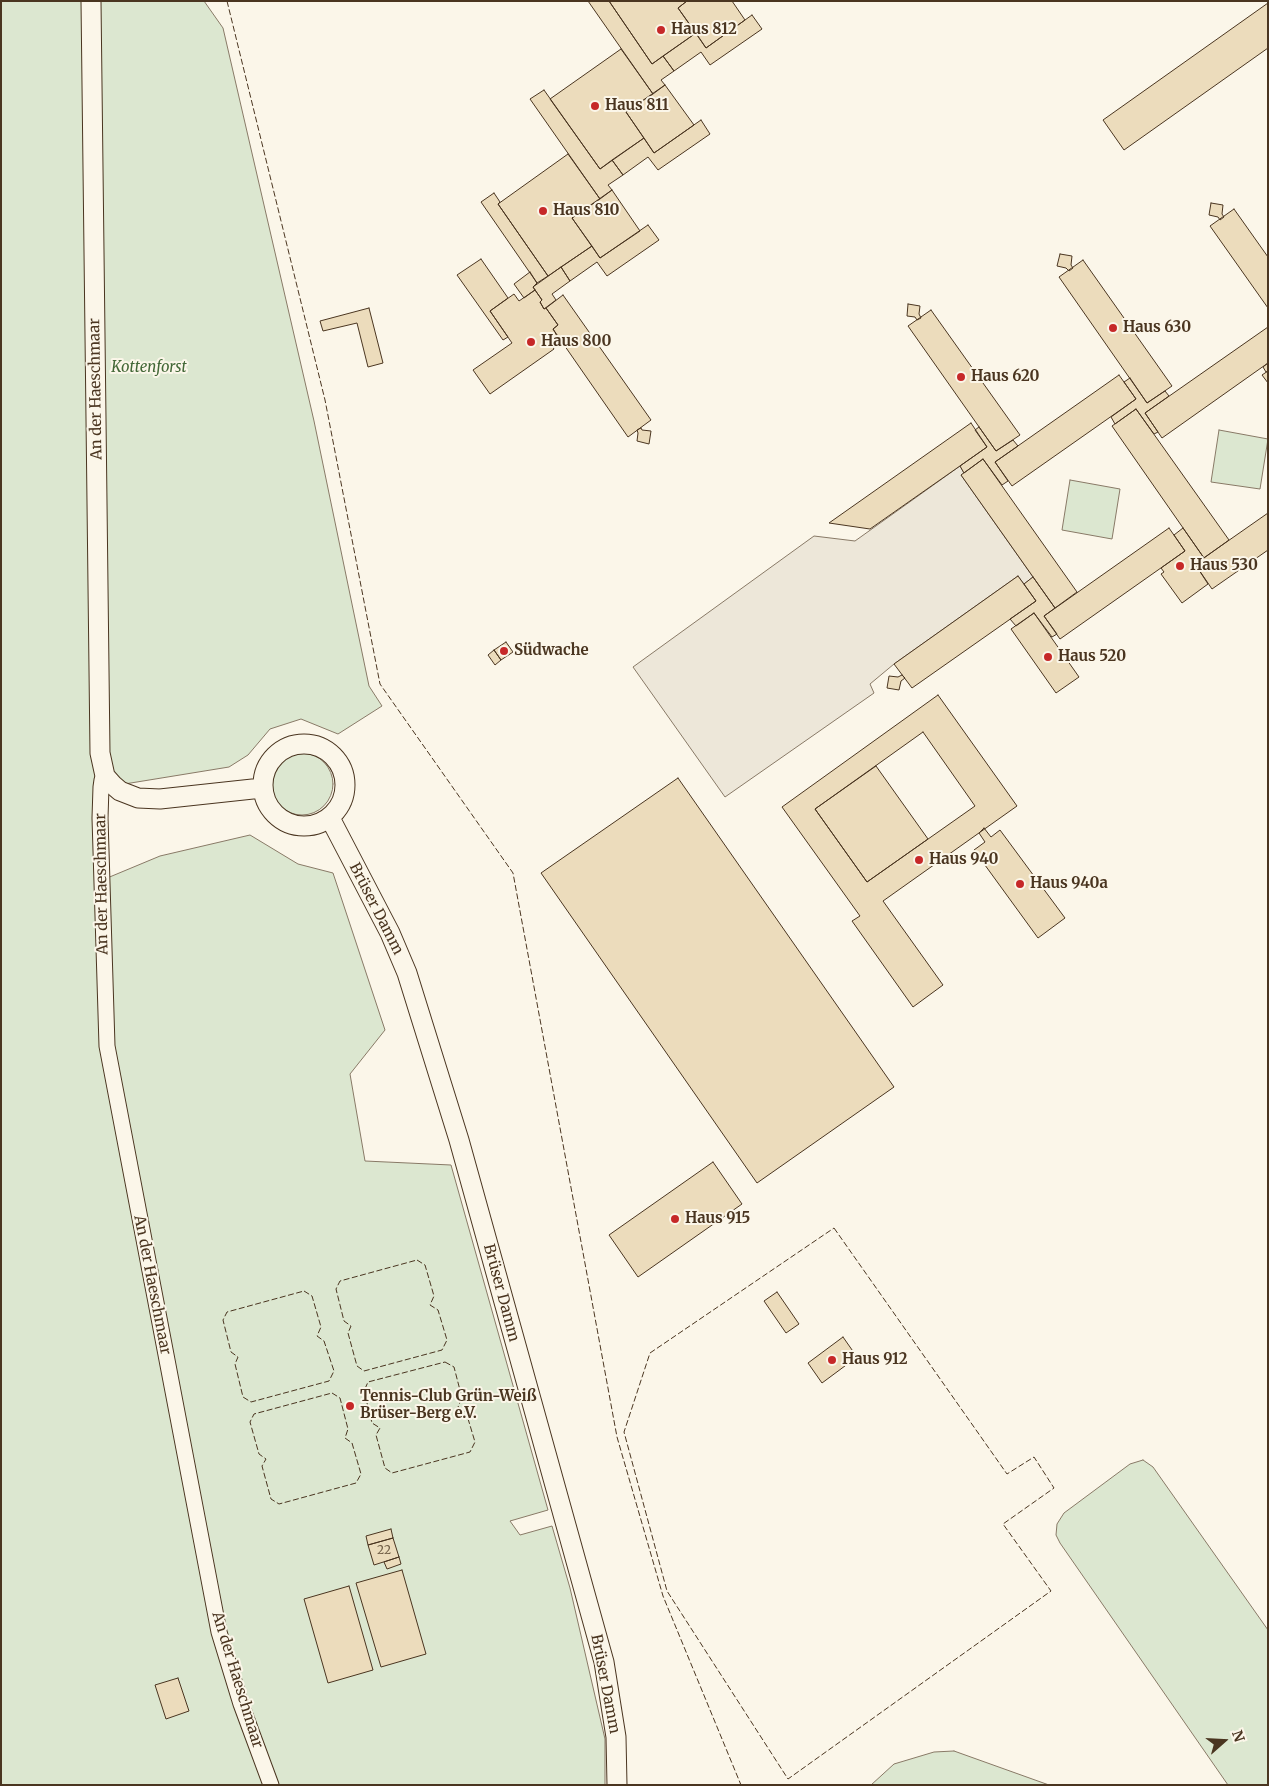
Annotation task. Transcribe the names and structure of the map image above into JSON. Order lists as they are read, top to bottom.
{
  "streets": {
    "street": ["An der Haeschmaar", "Brüser Damm"]
  },
  "parks": ["Kottenforst"],
  "places": [
    "Haus 812",
    "Haus 811",
    "Haus 810",
    "Haus 630",
    "Haus 800",
    "Haus 620",
    "Haus 530",
    "Südwache",
    "Haus 520",
    "Haus 940",
    "Haus 940a",
    "Haus 915",
    "Haus 912",
    "Tennis-Club Grün-Weiß Brüser-Berg e.V."
  ],
  "house_numbers": ["22"],
  "north": "right"
}
